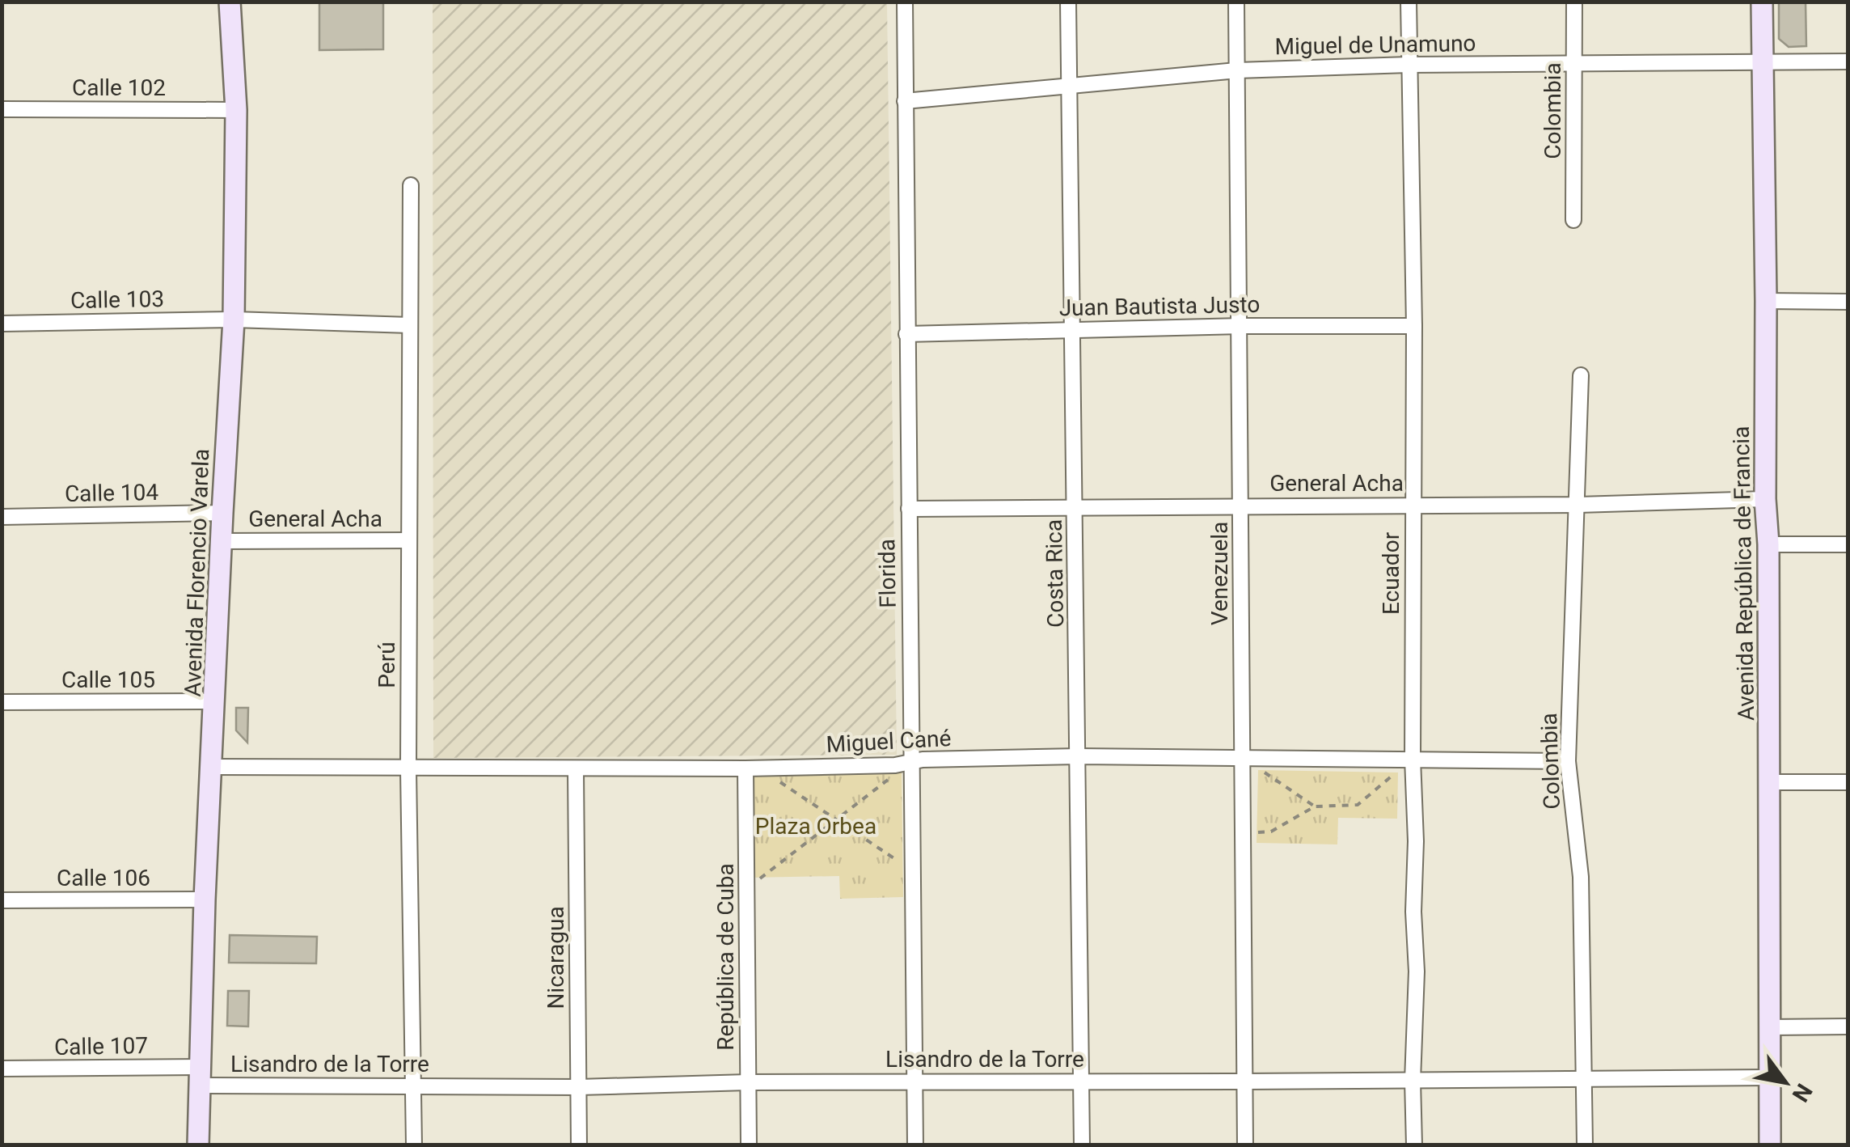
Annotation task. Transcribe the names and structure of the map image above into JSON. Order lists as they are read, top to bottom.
{
  "streets": {
    "main road": ["Avenida Florencio Varela", "Avenida República de Francia"],
    "street": [
      "Miguel de Unamuno",
      "Calle 102",
      "Colombia",
      "Calle 103",
      "Juan Bautista Justo",
      "General Acha",
      "Calle 104",
      "Florida",
      "Costa Rica",
      "Venezuela",
      "Ecuador",
      "Perú",
      "Calle 105",
      "Miguel Cané",
      "Calle 106",
      "República de Cuba",
      "Nicaragua",
      "Calle 107",
      "Lisandro de la Torre"
    ]
  },
  "crossings": [
    ["Miguel de Unamuno", "Colombia"],
    ["Miguel de Unamuno", "Florida"],
    ["Miguel de Unamuno", "Costa Rica"],
    ["Miguel de Unamuno", "Venezuela"],
    ["Miguel de Unamuno", "Ecuador"],
    ["Miguel de Unamuno", "Avenida República de Francia"],
    ["Calle 102", "Avenida Florencio Varela"],
    ["Colombia", "General Acha"],
    ["Colombia", "Miguel Cané"],
    ["Colombia", "Lisandro de la Torre"],
    ["Calle 103", "Avenida Florencio Varela"],
    ["Juan Bautista Justo", "Florida"],
    ["Juan Bautista Justo", "Costa Rica"],
    ["Juan Bautista Justo", "Venezuela"],
    ["Juan Bautista Justo", "Ecuador"],
    ["General Acha", "Avenida Florencio Varela"],
    ["General Acha", "Florida"],
    ["General Acha", "Costa Rica"],
    ["General Acha", "Venezuela"],
    ["General Acha", "Ecuador"],
    ["General Acha", "Avenida República de Francia"],
    ["General Acha", "Perú"],
    ["Calle 104", "Avenida Florencio Varela"],
    ["Avenida Florencio Varela", "Calle 105"],
    ["Avenida Florencio Varela", "Miguel Cané"],
    ["Avenida Florencio Varela", "Calle 106"],
    ["Avenida Florencio Varela", "Calle 107"],
    ["Avenida Florencio Varela", "Lisandro de la Torre"],
    ["Florida", "Miguel Cané"],
    ["Florida", "Lisandro de la Torre"],
    ["Costa Rica", "Miguel Cané"],
    ["Costa Rica", "Lisandro de la Torre"],
    ["Venezuela", "Miguel Cané"],
    ["Venezuela", "Lisandro de la Torre"],
    ["Ecuador", "Miguel Cané"],
    ["Ecuador", "Lisandro de la Torre"],
    ["Avenida República de Francia", "Lisandro de la Torre"],
    ["Perú", "Miguel Cané"],
    ["Perú", "Lisandro de la Torre"],
    ["Miguel Cané", "República de Cuba"],
    ["Miguel Cané", "Nicaragua"],
    ["República de Cuba", "Lisandro de la Torre"],
    ["Nicaragua", "Lisandro de la Torre"],
    ["Calle 107", "Lisandro de la Torre"]
  ],
  "parks": ["Plaza Orbea"],
  "north": "bottom right"
}
